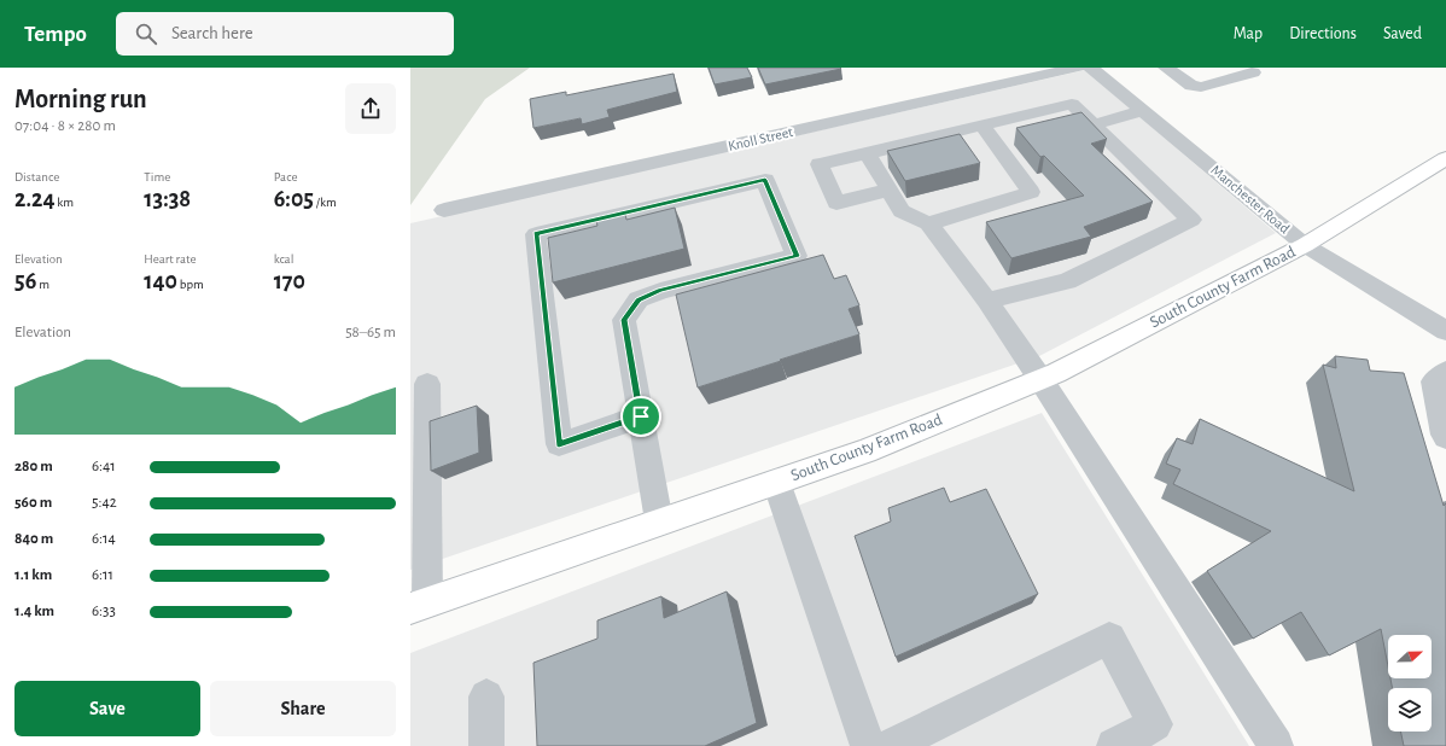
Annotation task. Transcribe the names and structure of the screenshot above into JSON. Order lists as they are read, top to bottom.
{
  "streets": {
    "main road": ["South County Farm Road"],
    "street": ["Knoll Street", "Manchester Road"]
  },
  "crossings": [
    ["Manchester Road", "South County Farm Road"]
  ],
  "north": "right",
  "page": {
    "header": "Tempo",
    "search": "Search here",
    "nav": ["Map", "Directions", "Saved"],
    "heading": ["Morning run", "07:04 · 8 × 280 m"],
    "stats": [
      ["Distance", "2.24 km"],
      ["Time", "13:38"],
      ["Pace", "6:05 /km"],
      ["Elevation", "56 m"],
      ["Heart rate", "140 bpm"],
      ["kcal", "170"]
    ],
    "chart": ["Elevation", "58–65 m"],
    "list": [
      {
        "name": "280 m",
        "note": "6:41"
      },
      {
        "name": "560 m",
        "note": "5:42"
      },
      {
        "name": "840 m",
        "note": "6:14"
      },
      {
        "name": "1.1 km",
        "note": "6:11"
      },
      {
        "name": "1.4 km",
        "note": "6:33"
      }
    ],
    "buttons": ["Save", "Share"]
  }
}
